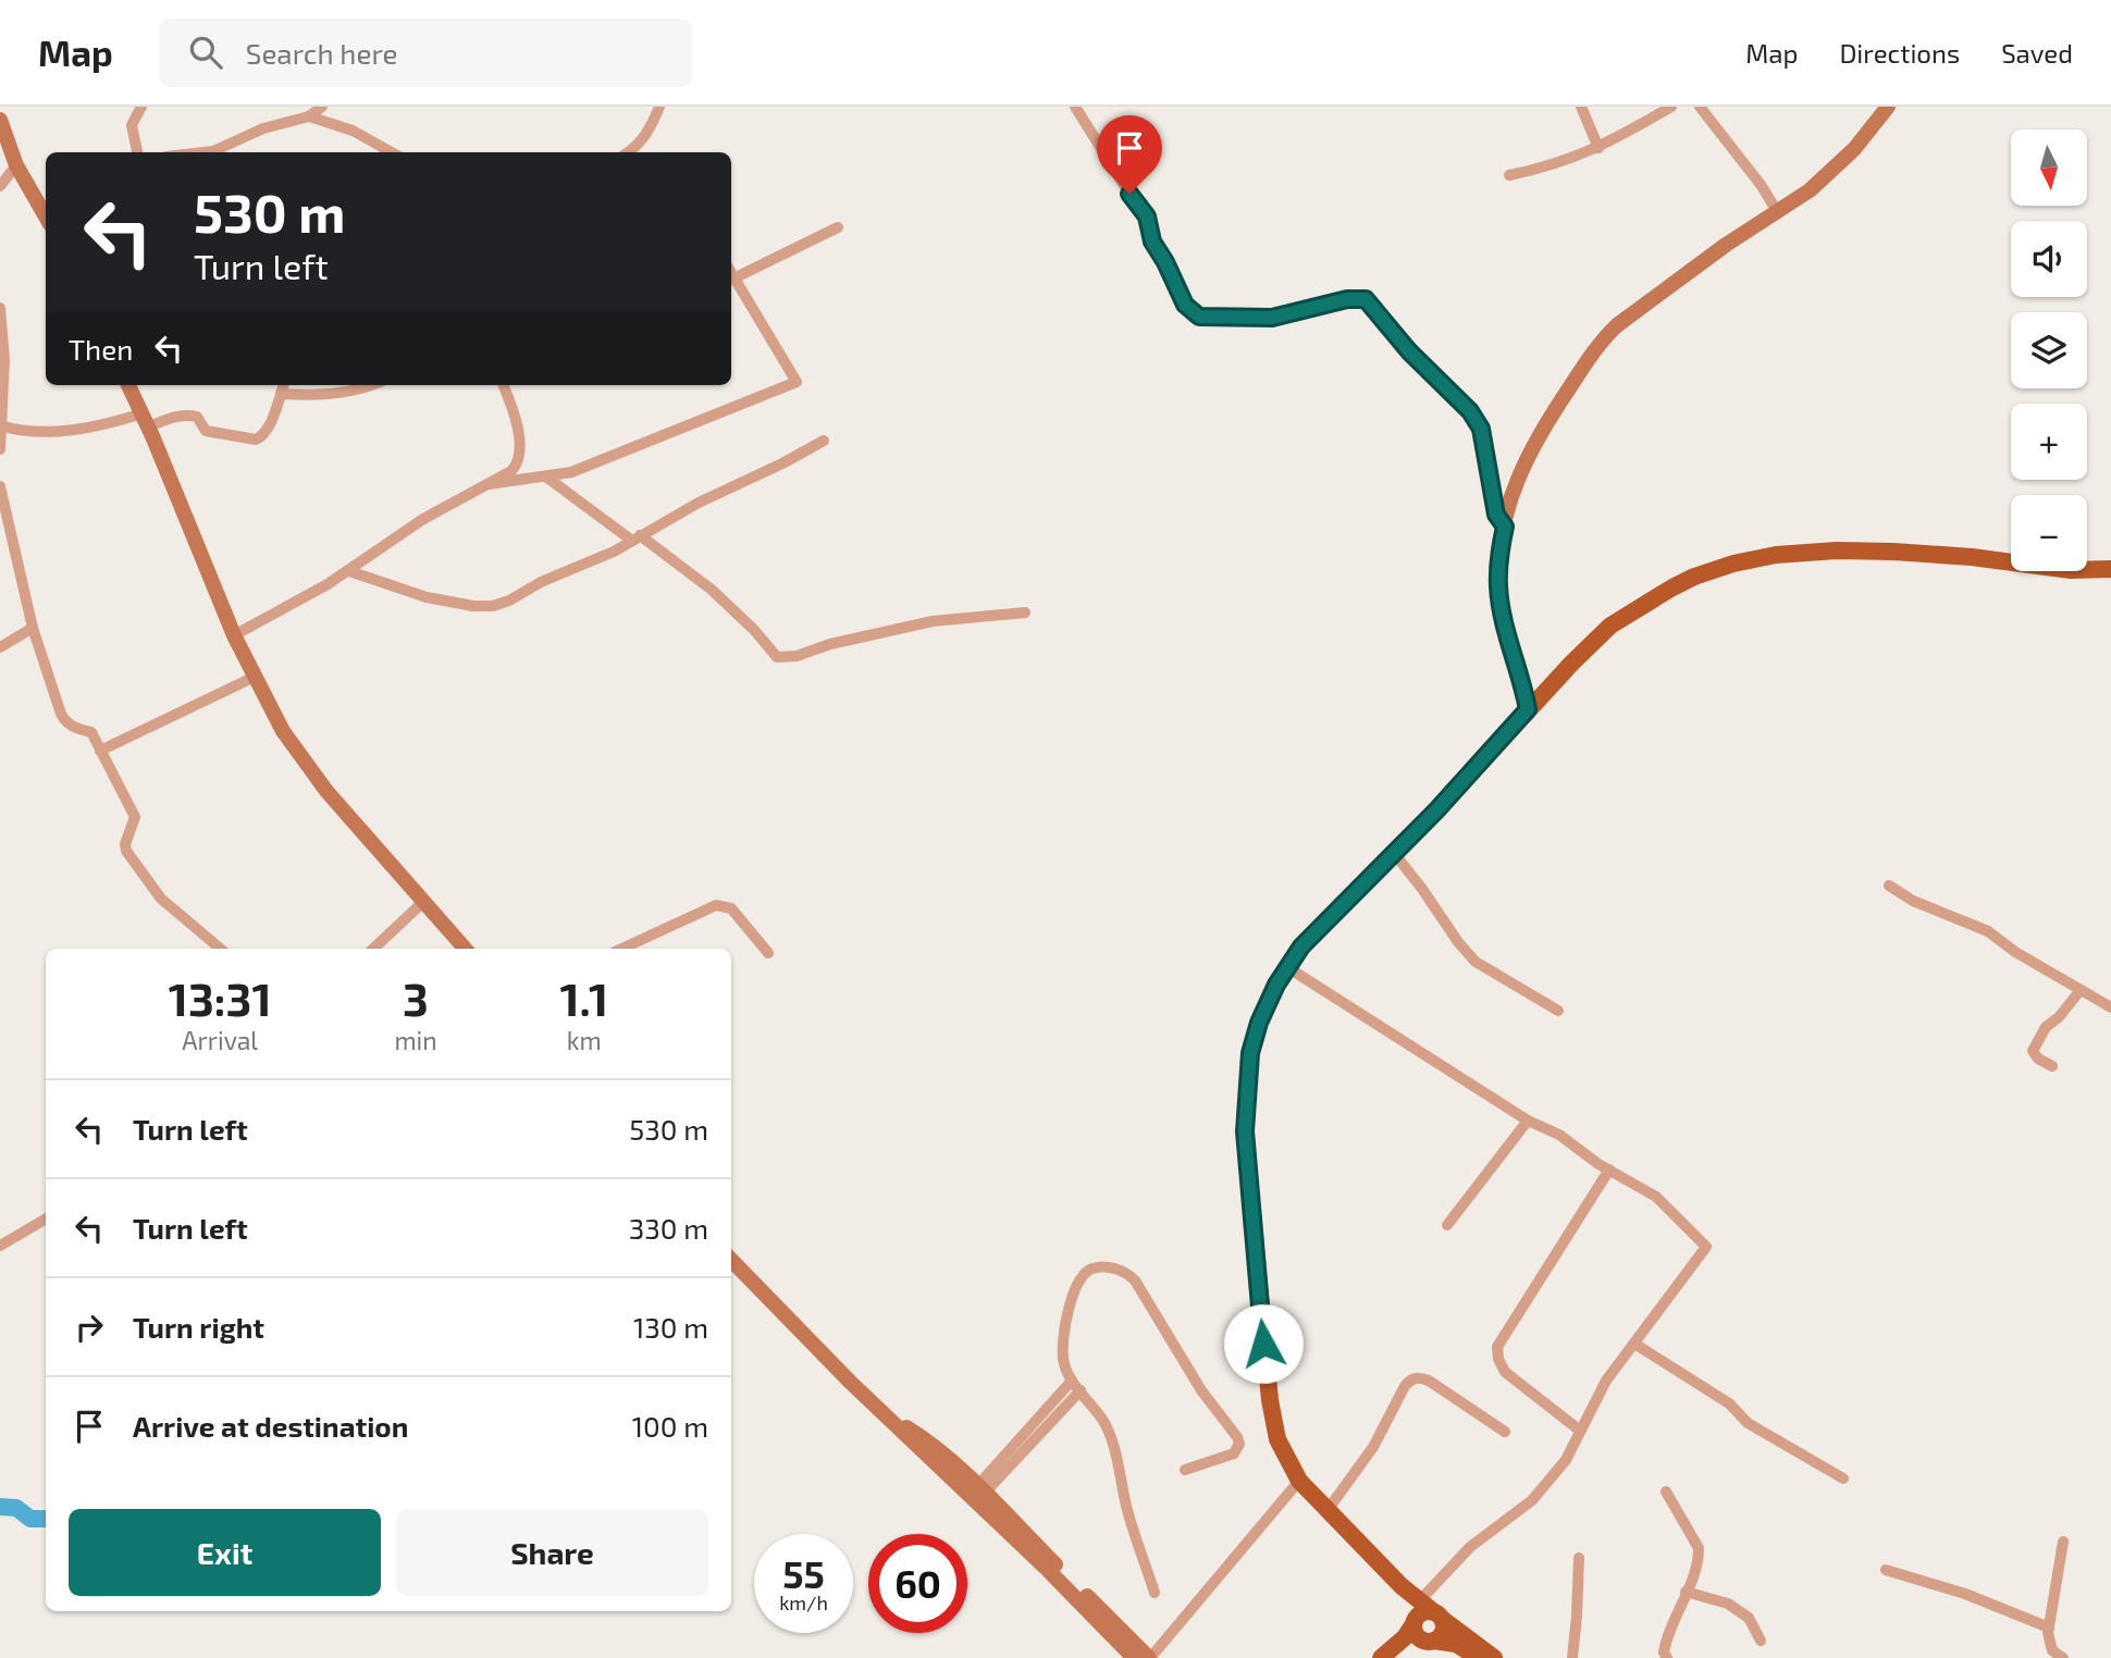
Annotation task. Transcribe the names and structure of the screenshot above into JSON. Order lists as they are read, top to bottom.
{
  "north": "bottom",
  "page": {
    "header": "Map",
    "search": "Search here",
    "nav": ["Map", "Directions", "Saved"],
    "map_buttons": ["+", "−"],
    "turn": ["530 m", "Turn left"],
    "then": "Then",
    "eta": [
      "13:31",
      "Arrival",
      "3",
      "min",
      "1.1",
      "km"
    ],
    "list": [
      {
        "name": "Turn left",
        "value": "530 m"
      },
      {
        "name": "Turn left",
        "value": "330 m"
      },
      {
        "name": "Turn right",
        "value": "130 m"
      },
      {
        "name": "Arrive at destination",
        "value": "100 m"
      }
    ],
    "buttons": ["Exit", "Share"],
    "speed": "55 km/h",
    "limit": "60"
  }
}
